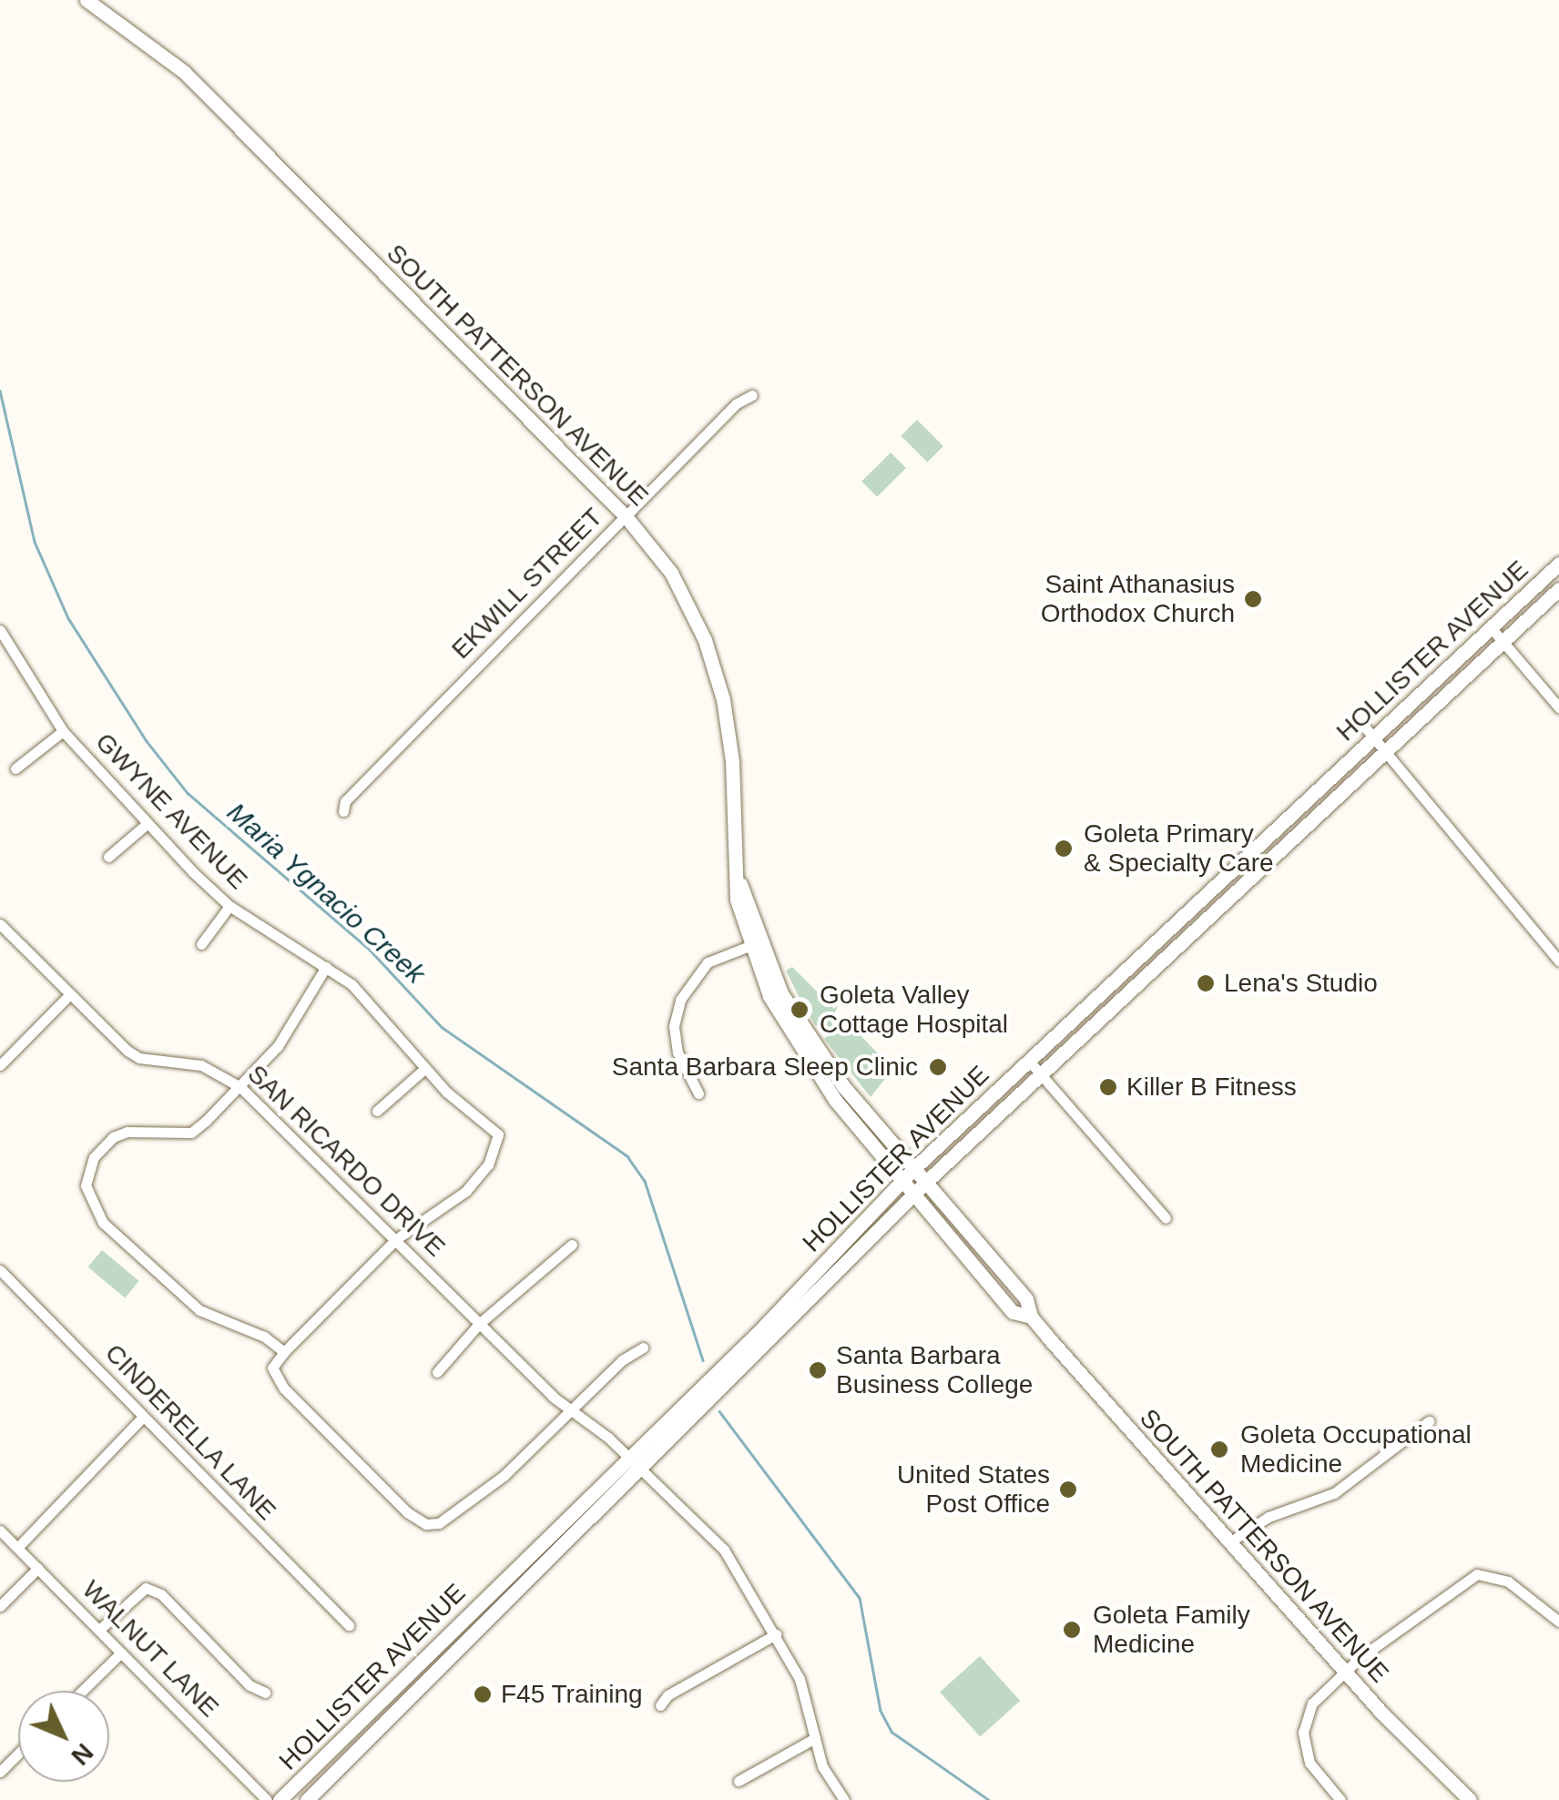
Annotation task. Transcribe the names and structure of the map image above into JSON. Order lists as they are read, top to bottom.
{
  "streets": {
    "main road": ["SOUTH PATTERSON AVENUE", "HOLLISTER AVENUE"],
    "street": [
      "EKWILL STREET",
      "GWYNE AVENUE",
      "SAN RICARDO DRIVE",
      "CINDERELLA LANE",
      "WALNUT LANE"
    ]
  },
  "crossings": [
    ["SOUTH PATTERSON AVENUE", "EKWILL STREET"],
    ["SOUTH PATTERSON AVENUE", "HOLLISTER AVENUE"],
    ["HOLLISTER AVENUE", "SAN RICARDO DRIVE"],
    ["GWYNE AVENUE", "SAN RICARDO DRIVE"]
  ],
  "water": ["Maria Ygnacio Creek"],
  "places": [
    "Saint Athanasius Orthodox Church",
    "Goleta Primary & Specialty Care",
    "Lena's Studio",
    "Goleta Valley Cottage Hospital",
    "Santa Barbara Sleep Clinic",
    "Killer B Fitness",
    "Santa Barbara Business College",
    "Goleta Occupational Medicine",
    "United States Post Office",
    "Goleta Family Medicine",
    "F45 Training"
  ],
  "north": "bottom right"
}
